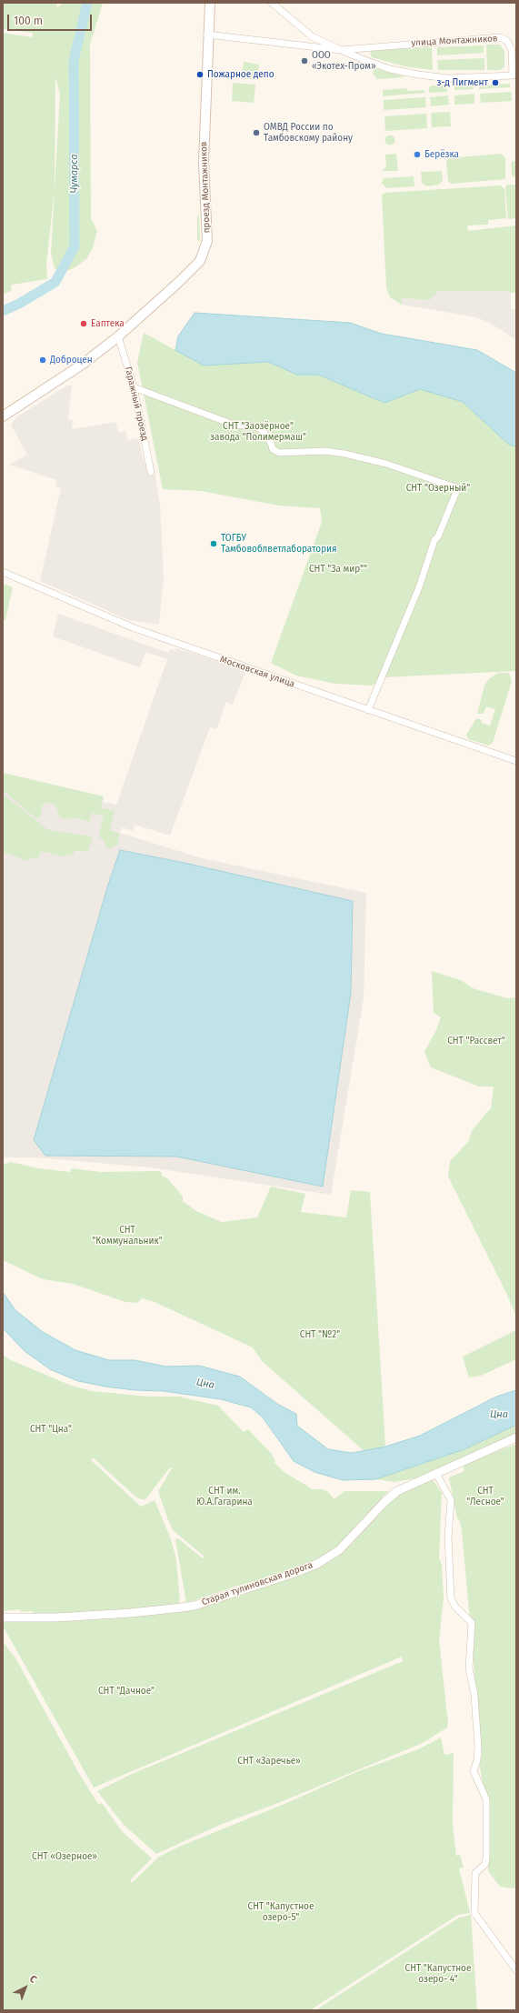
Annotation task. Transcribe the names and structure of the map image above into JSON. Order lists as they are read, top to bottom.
{
  "streets": {
    "main road": ["проезд Монтажников"],
    "street": [
      "улица Монтажников",
      "Гаражный проезд",
      "Московская улица",
      "Старая тулиновская дорога"
    ]
  },
  "crossings": [
    ["проезд Монтажников", "Гаражный проезд"]
  ],
  "water": ["Чумарса", "Цна"],
  "parks": [
    "СНТ \"Заозёрное\" завода \"Полимермаш\"",
    "СНТ \"Озерный\"",
    "СНТ \"За мир\"\"",
    "СНТ \"Рассвет\"",
    "СНТ \"Коммунальник\"",
    "СНТ \"№2\"",
    "СНТ \"Цна\"",
    "СНТ им. Ю.А.Гагарина",
    "СНТ \"Лесное\"",
    "СНТ \"Дачное\"",
    "СНТ «Заречье»",
    "СНТ «Озерное»",
    "СНТ \"Капустное озеро-5\"",
    "СНТ \"Капустное озеро- 4\""
  ],
  "places": [
    "ООО «Экотех-Пром»",
    "Пожарное депо",
    "з-д Пигмент",
    "ОМВД России по Тамбовскому району",
    "Берёзка",
    "Еаптека",
    "Доброцен",
    "ТОГБУ Тамбовоблветлаборатория"
  ],
  "scale_bar": "100 m",
  "north": "top right"
}
